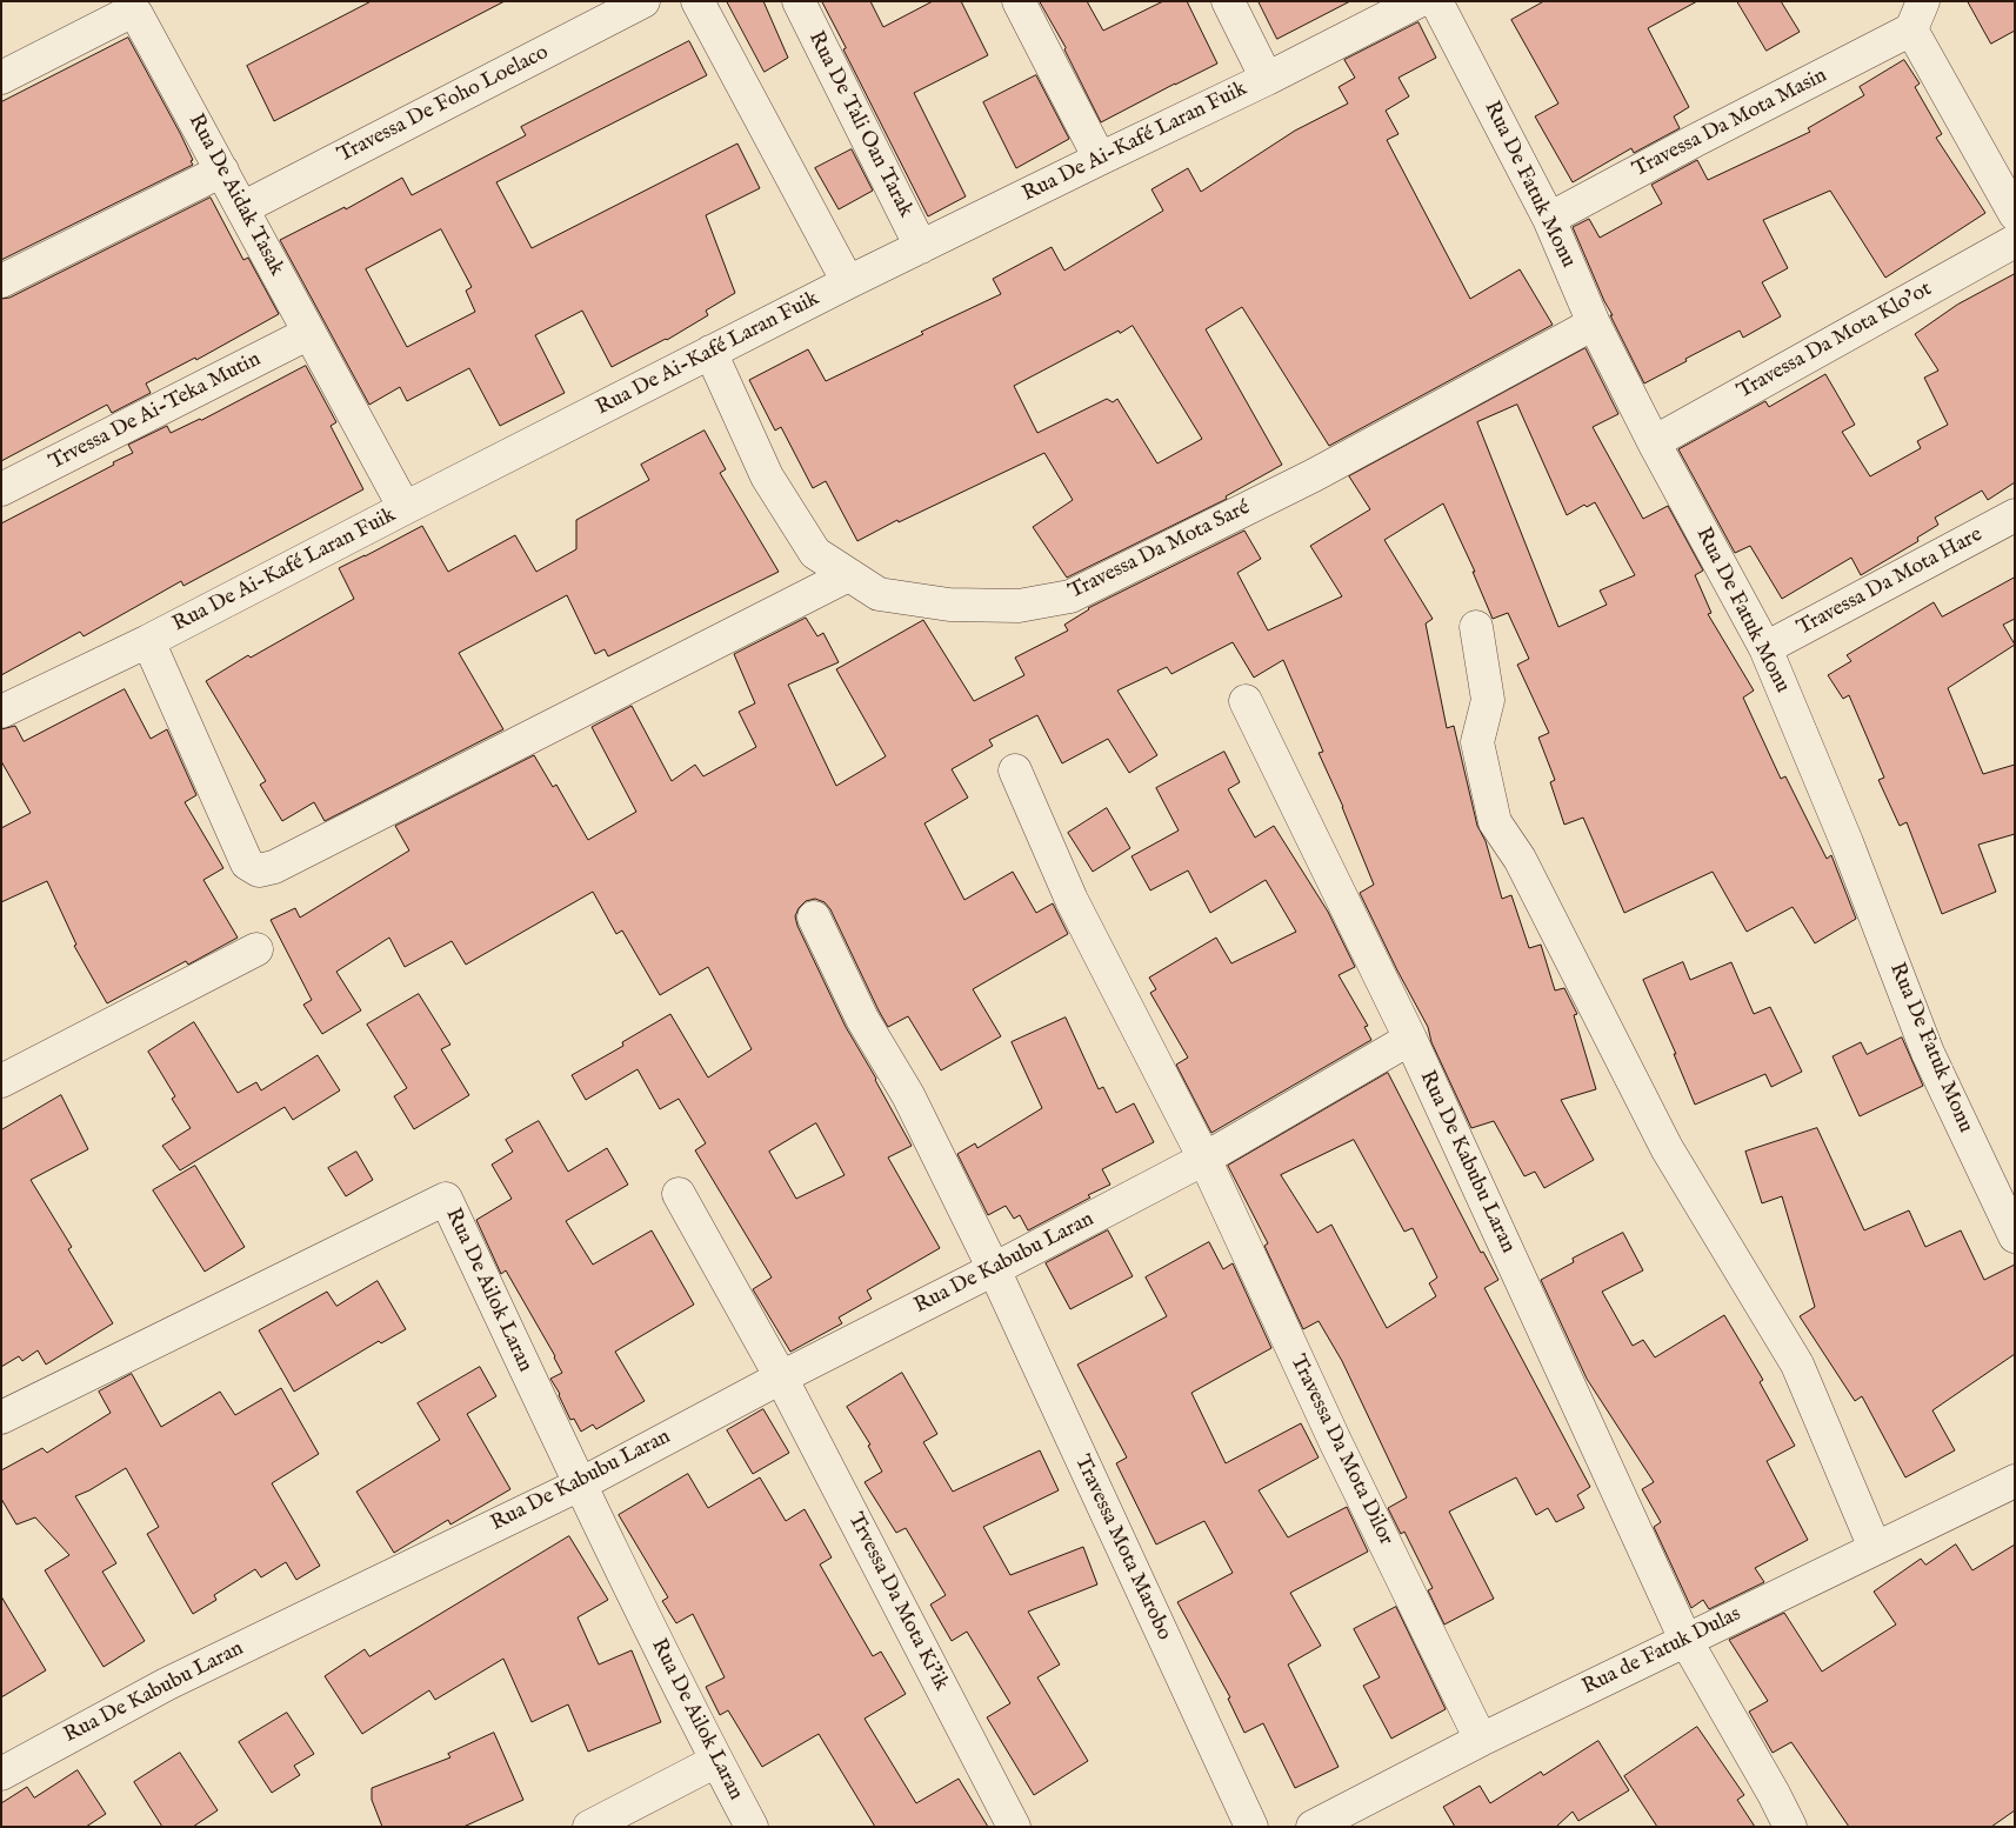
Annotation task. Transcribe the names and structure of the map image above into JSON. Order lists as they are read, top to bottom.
{
  "streets": {
    "street": [
      "Travessa De Foho Loelaco",
      "Travessa Da Mota Masin",
      "Rua De Tali Oan Tarak",
      "Rua De Ai-Kafé Laran Fuik",
      "Rua De Fatuk Monu",
      "Rua De Aidak Tasak",
      "Travessa Da Mota Klo’ot",
      "Trvessa De Ai-Teka Mutin",
      "Travessa Da Mota Saré",
      "Travessa Da Mota Hare",
      "Rua De Kabubu Laran",
      "Rua De Ailok Laran",
      "Travessa Da Mota Dilor",
      "Travessa Mota Marobo",
      "Trvessa Da Mota Ki’ik",
      "Rua de Fatuk Dulas"
    ]
  },
  "crossings": [
    ["Travessa De Foho Loelaco", "Rua De Aidak Tasak"],
    ["Travessa Da Mota Masin", "Rua De Fatuk Monu"],
    ["Rua De Tali Oan Tarak", "Rua De Ai-Kafé Laran Fuik"],
    ["Rua De Ai-Kafé Laran Fuik", "Rua De Aidak Tasak"],
    ["Rua De Ai-Kafé Laran Fuik", "Travessa Da Mota Saré"],
    ["Rua De Fatuk Monu", "Travessa Da Mota Klo’ot"],
    ["Rua De Fatuk Monu", "Travessa Da Mota Saré"],
    ["Rua De Fatuk Monu", "Travessa Da Mota Hare"],
    ["Rua De Aidak Tasak", "Trvessa De Ai-Teka Mutin"],
    ["Rua De Kabubu Laran", "Rua De Ailok Laran"],
    ["Rua De Kabubu Laran", "Travessa Da Mota Dilor"],
    ["Rua De Kabubu Laran", "Travessa Mota Marobo"],
    ["Rua De Kabubu Laran", "Trvessa Da Mota Ki’ik"],
    ["Rua De Kabubu Laran", "Rua de Fatuk Dulas"],
    ["Travessa Da Mota Dilor", "Rua de Fatuk Dulas"]
  ]
}
